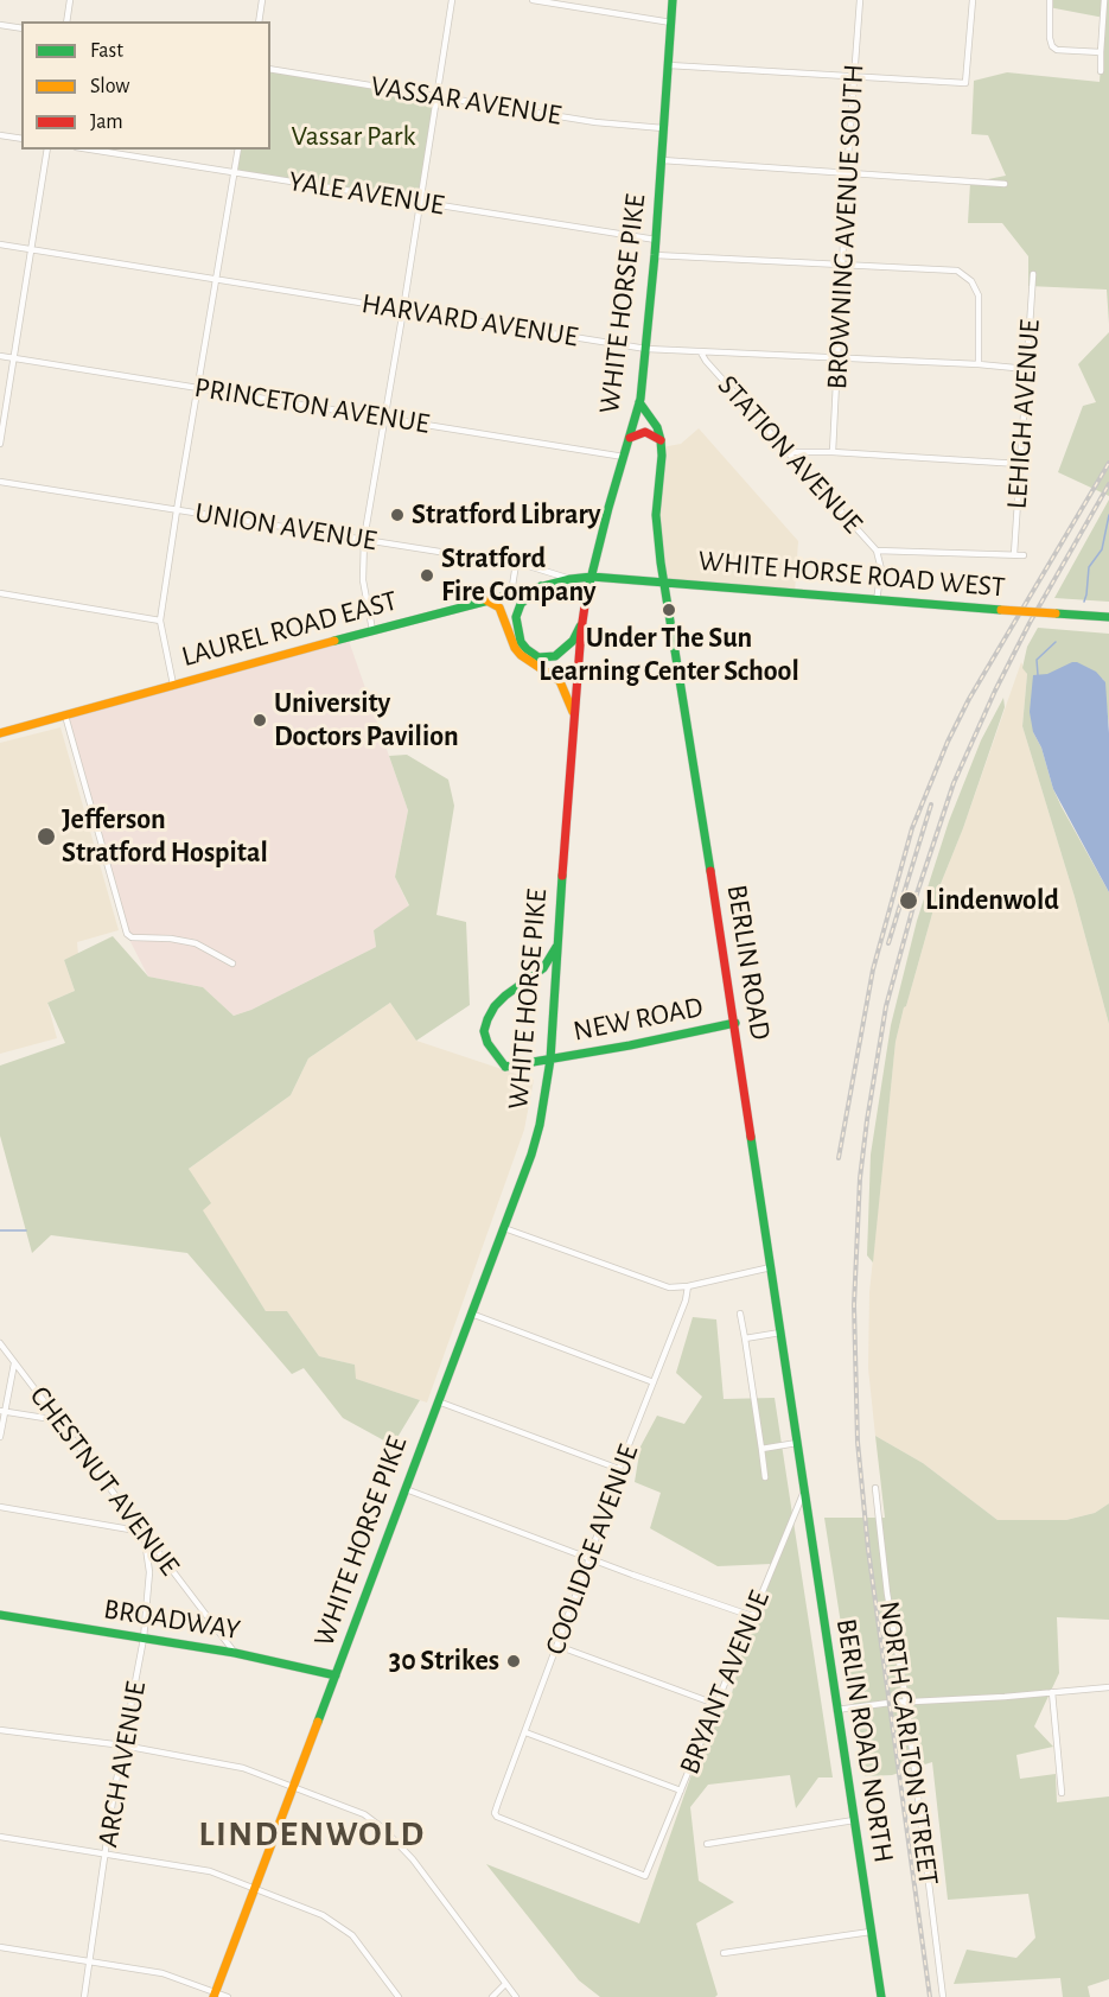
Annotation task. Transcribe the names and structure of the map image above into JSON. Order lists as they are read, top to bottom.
{
  "streets": {
    "main road": [
      "WHITE HORSE PIKE",
      "WHITE HORSE ROAD WEST",
      "LAUREL ROAD EAST",
      "BERLIN ROAD",
      "NEW ROAD",
      "BROADWAY",
      "BERLIN ROAD NORTH"
    ],
    "street": [
      "VASSAR AVENUE",
      "YALE AVENUE",
      "BROWNING AVENUE SOUTH",
      "HARVARD AVENUE",
      "PRINCETON AVENUE",
      "LEHIGH AVENUE",
      "STATION AVENUE",
      "UNION AVENUE",
      "CHESTNUT AVENUE",
      "COOLIDGE AVENUE",
      "BRYANT AVENUE",
      "NORTH CARLTON STREET",
      "ARCH AVENUE"
    ]
  },
  "crossings": [
    ["VASSAR AVENUE", "WHITE HORSE PIKE"],
    ["YALE AVENUE", "WHITE HORSE PIKE"],
    ["BROWNING AVENUE SOUTH", "HARVARD AVENUE"],
    ["WHITE HORSE PIKE", "HARVARD AVENUE"],
    ["WHITE HORSE PIKE", "PRINCETON AVENUE"],
    ["WHITE HORSE PIKE", "WHITE HORSE ROAD WEST"],
    ["WHITE HORSE PIKE", "LAUREL ROAD EAST"],
    ["WHITE HORSE PIKE", "NEW ROAD"],
    ["WHITE HORSE PIKE", "BROADWAY"],
    ["HARVARD AVENUE", "LEHIGH AVENUE"],
    ["HARVARD AVENUE", "STATION AVENUE"],
    ["STATION AVENUE", "WHITE HORSE ROAD WEST"],
    ["UNION AVENUE", "LAUREL ROAD EAST"],
    ["WHITE HORSE ROAD WEST", "LAUREL ROAD EAST"],
    ["WHITE HORSE ROAD WEST", "BERLIN ROAD"],
    ["BERLIN ROAD", "NEW ROAD"],
    ["BERLIN ROAD", "BRYANT AVENUE"],
    ["BERLIN ROAD", "BERLIN ROAD NORTH"],
    ["CHESTNUT AVENUE", "BROADWAY"],
    ["CHESTNUT AVENUE", "ARCH AVENUE"],
    ["COOLIDGE AVENUE", "BRYANT AVENUE"],
    ["BROADWAY", "ARCH AVENUE"],
    ["BRYANT AVENUE", "BERLIN ROAD NORTH"]
  ],
  "districts": ["LINDENWOLD"],
  "parks": ["Vassar Park"],
  "places": [
    "Stratford Library",
    "Stratford Fire Company",
    "Under The Sun Learning Center School",
    "University Doctors Pavilion",
    "Jefferson Stratford Hospital",
    "Lindenwold",
    "30 Strikes"
  ],
  "legend": ["Fast", "Slow", "Jam"]
}
